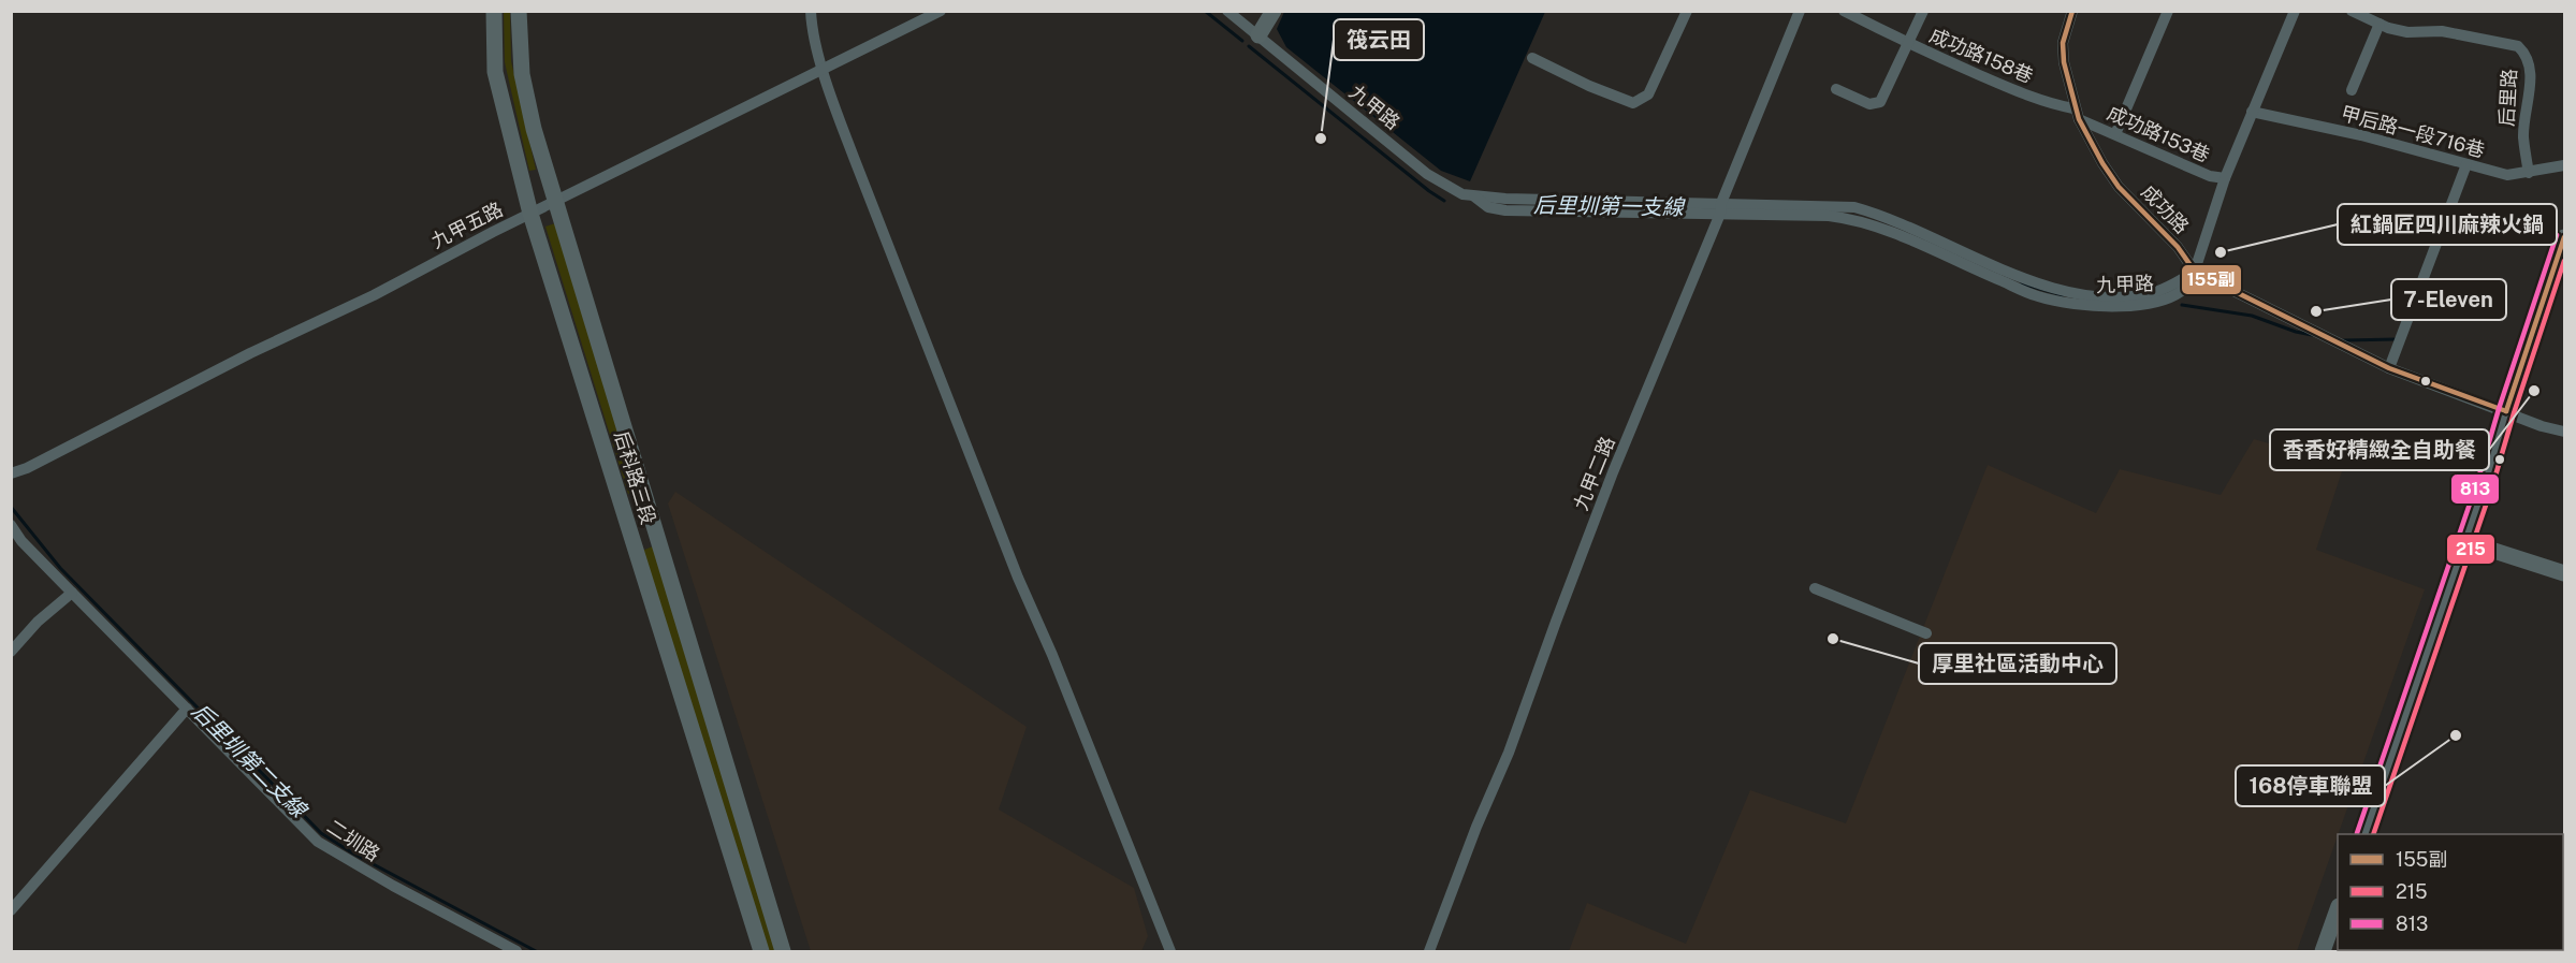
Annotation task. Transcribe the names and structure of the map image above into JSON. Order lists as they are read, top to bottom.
{
  "streets": {
    "street": [
      "成功路158巷",
      "后里路",
      "九甲路",
      "甲后路一段716巷",
      "成功路153巷",
      "成功路",
      "九甲五路",
      "九甲二路",
      "后科路三段",
      "二圳路"
    ]
  },
  "crossings": [
    ["成功路158巷", "成功路153巷"],
    ["成功路158巷", "成功路"],
    ["后里路", "甲后路一段716巷"],
    ["九甲路", "成功路"],
    ["九甲路", "九甲二路"],
    ["成功路153巷", "成功路"],
    ["九甲五路", "后科路三段"]
  ],
  "water": ["后里圳第一支線", "后里圳第二支線"],
  "places": [
    "筏云田",
    "紅鍋匠四川麻辣火鍋",
    "7-Eleven",
    "香香好精緻全自助餐",
    "厚里社區活動中心",
    "168停車聯盟"
  ],
  "lines": ["transit line 155副", "transit line 813", "transit line 215"],
  "legend": ["155副", "215", "813"]
}
